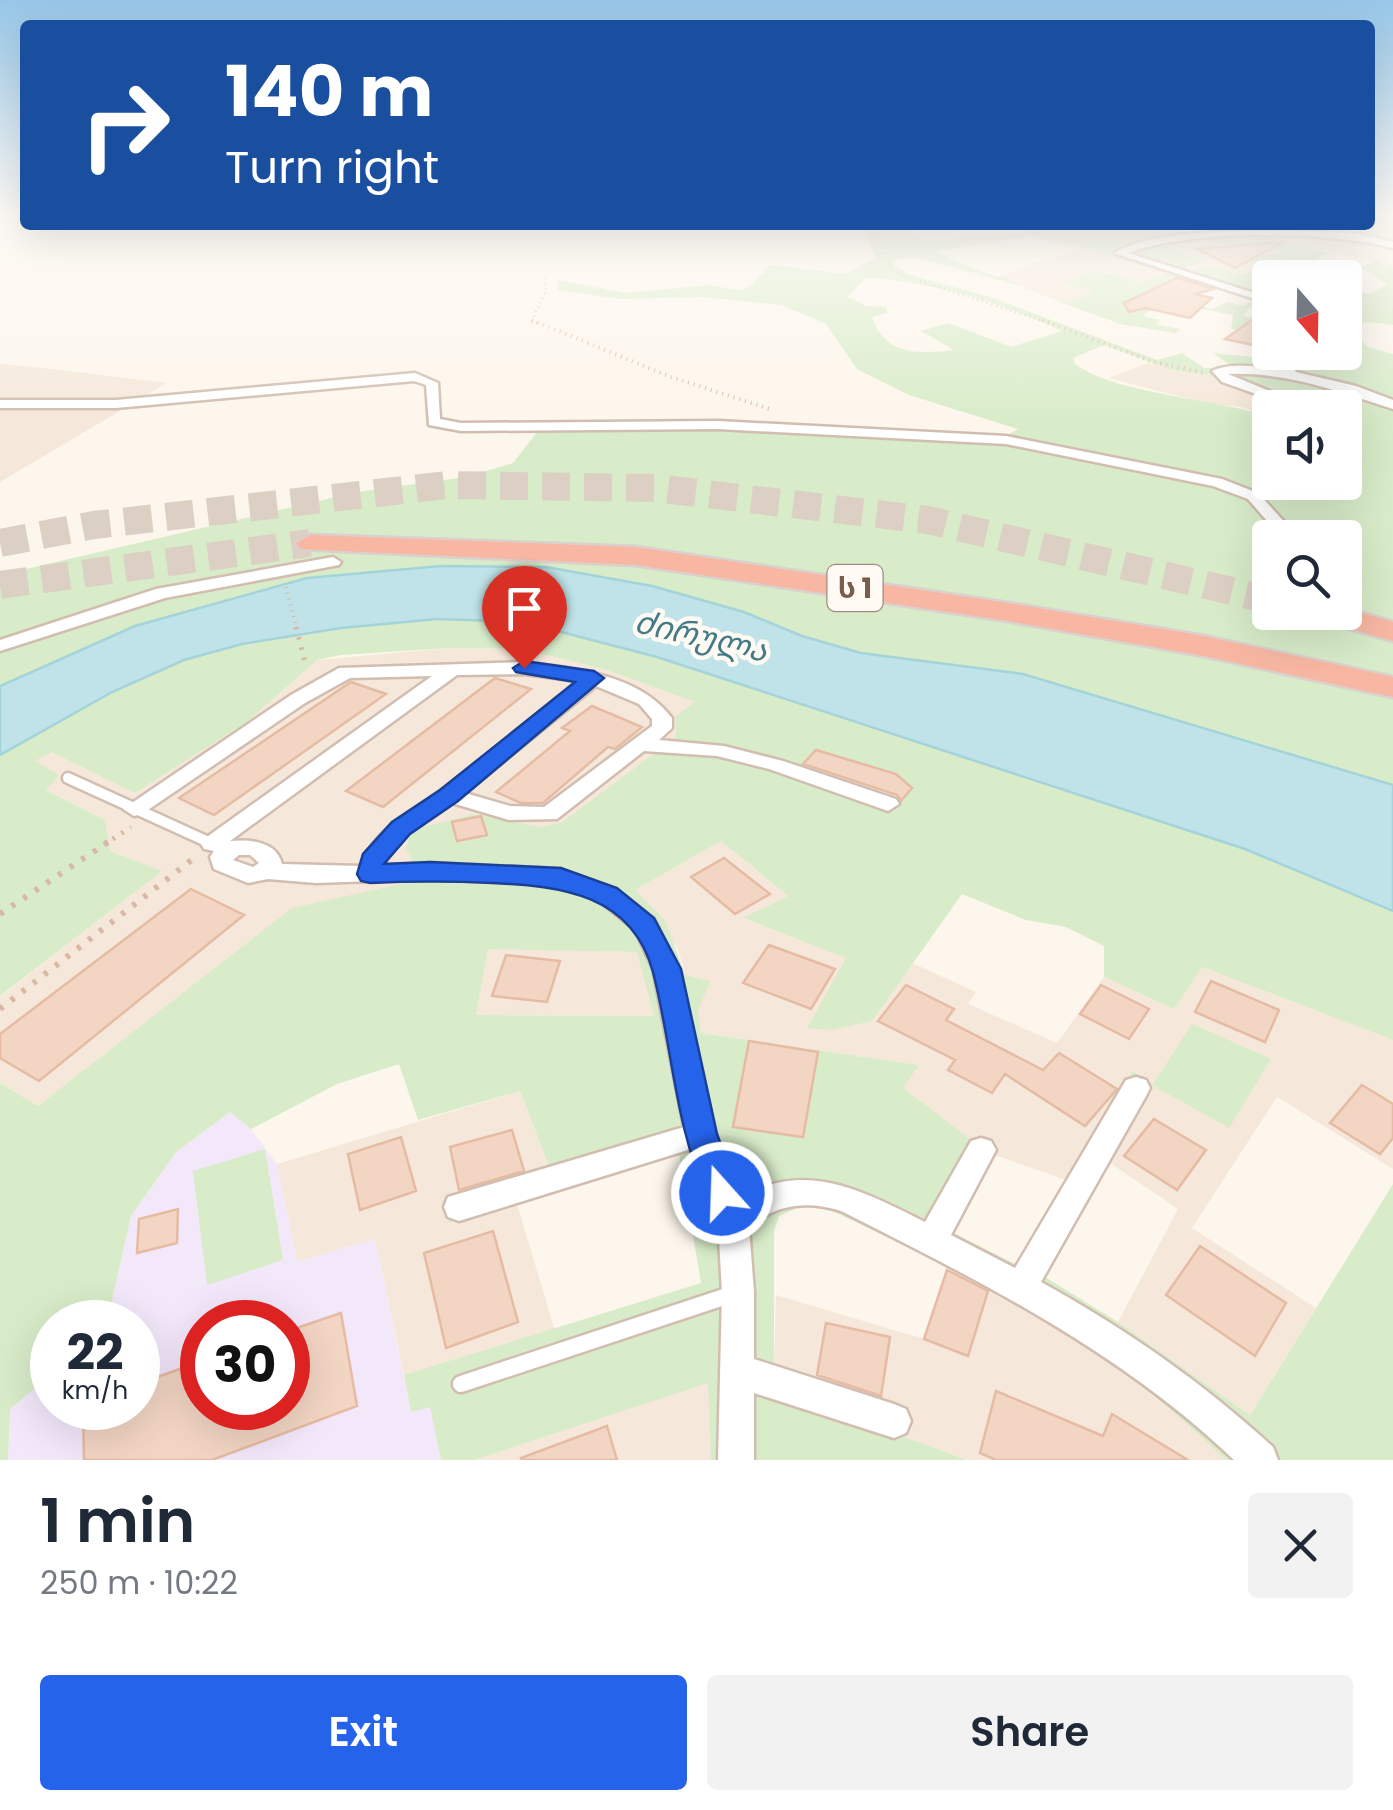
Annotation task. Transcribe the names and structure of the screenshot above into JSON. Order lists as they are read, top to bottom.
{
  "streets": {
    "highway": ["ს 1"]
  },
  "water": ["ძირულა"],
  "north": "bottom",
  "page": {
    "turn": ["140 m", "Turn right"],
    "speed": "22 km/h",
    "limit": "30",
    "heading": ["1 min", "250 m · 10:22"],
    "buttons": ["Exit", "Share"]
  }
}
